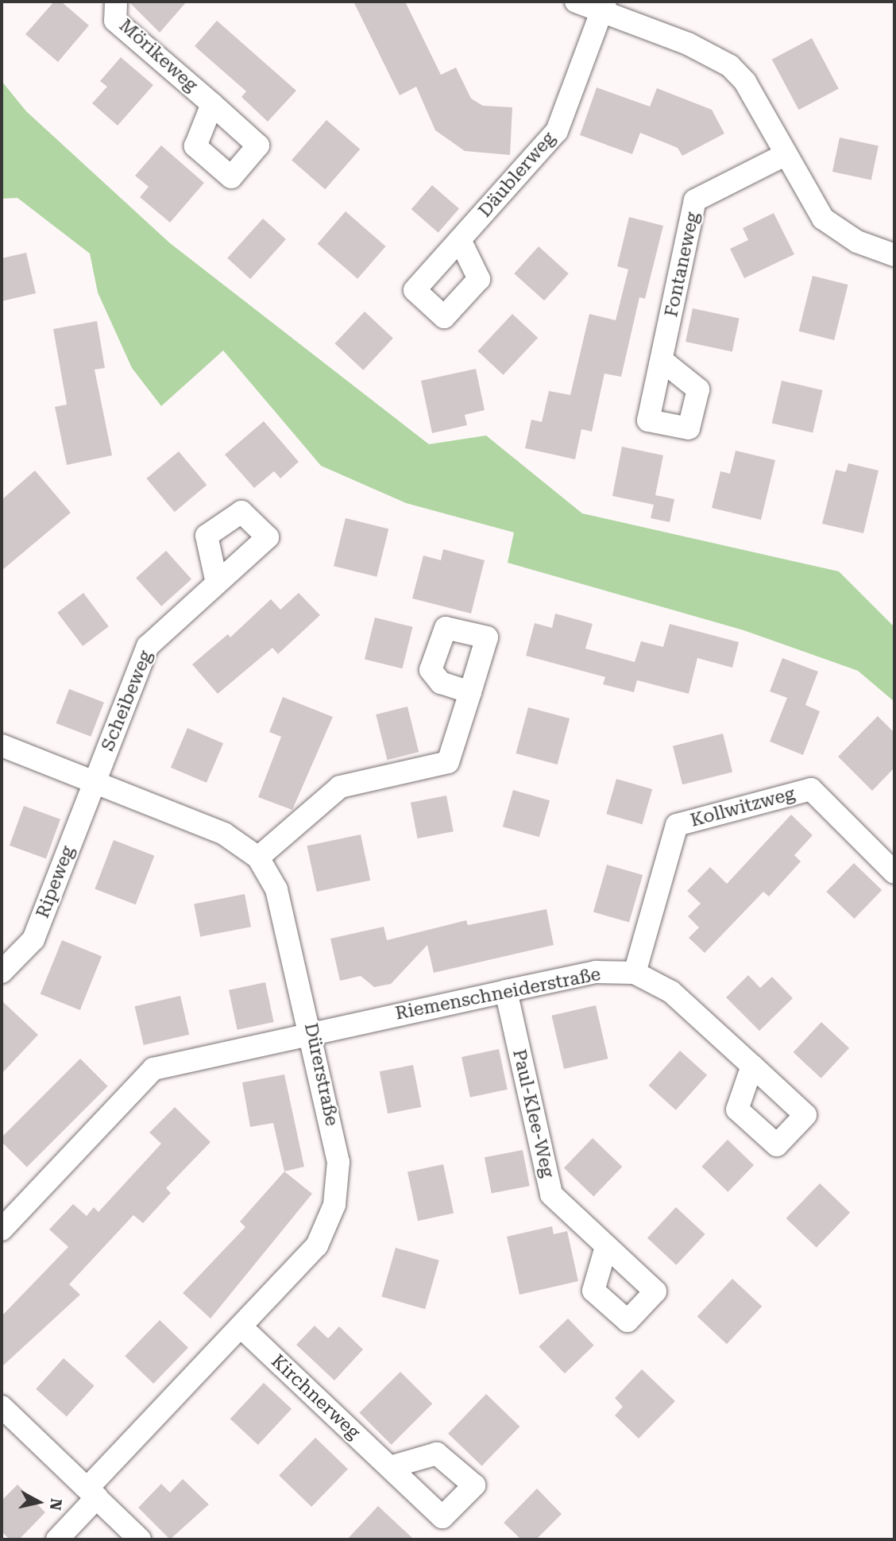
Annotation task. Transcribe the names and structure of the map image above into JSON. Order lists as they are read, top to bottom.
{
  "streets": {
    "street": [
      "Mörikeweg",
      "Däublerweg",
      "Fontaneweg",
      "Scheibeweg",
      "Kollwitzweg",
      "Ripeweg",
      "Riemenschneiderstraße",
      "Dürerstraße",
      "Paul-Klee-Weg",
      "Kirchnerweg"
    ]
  },
  "crossings": [
    ["Scheibeweg", "Ripeweg"],
    ["Scheibeweg", "Dürerstraße"],
    ["Kollwitzweg", "Riemenschneiderstraße"],
    ["Ripeweg", "Dürerstraße"],
    ["Riemenschneiderstraße", "Dürerstraße"],
    ["Riemenschneiderstraße", "Paul-Klee-Weg"],
    ["Dürerstraße", "Kirchnerweg"]
  ],
  "north": "right"
}
